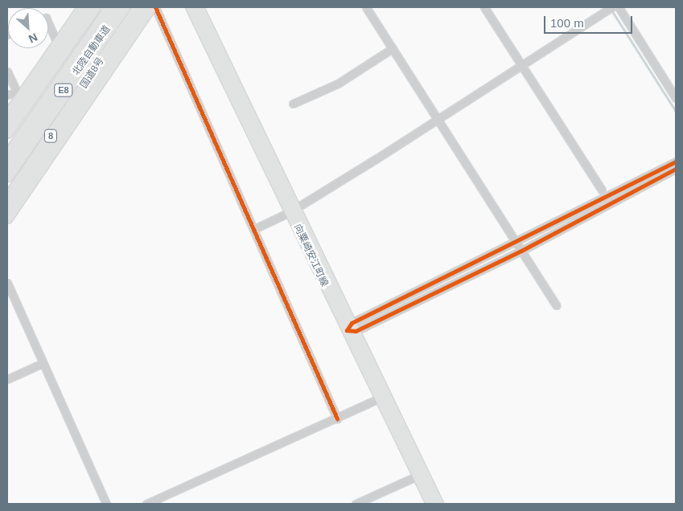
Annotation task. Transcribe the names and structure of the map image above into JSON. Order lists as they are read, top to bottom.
{
  "streets": {
    "highway": [
      "北陸自動車道",
      "国道8号",
      "E8",
      "8"
    ],
    "main road": ["向粟崎安江町線"]
  },
  "scale_bar": "100 m",
  "north": "bottom right"
}
